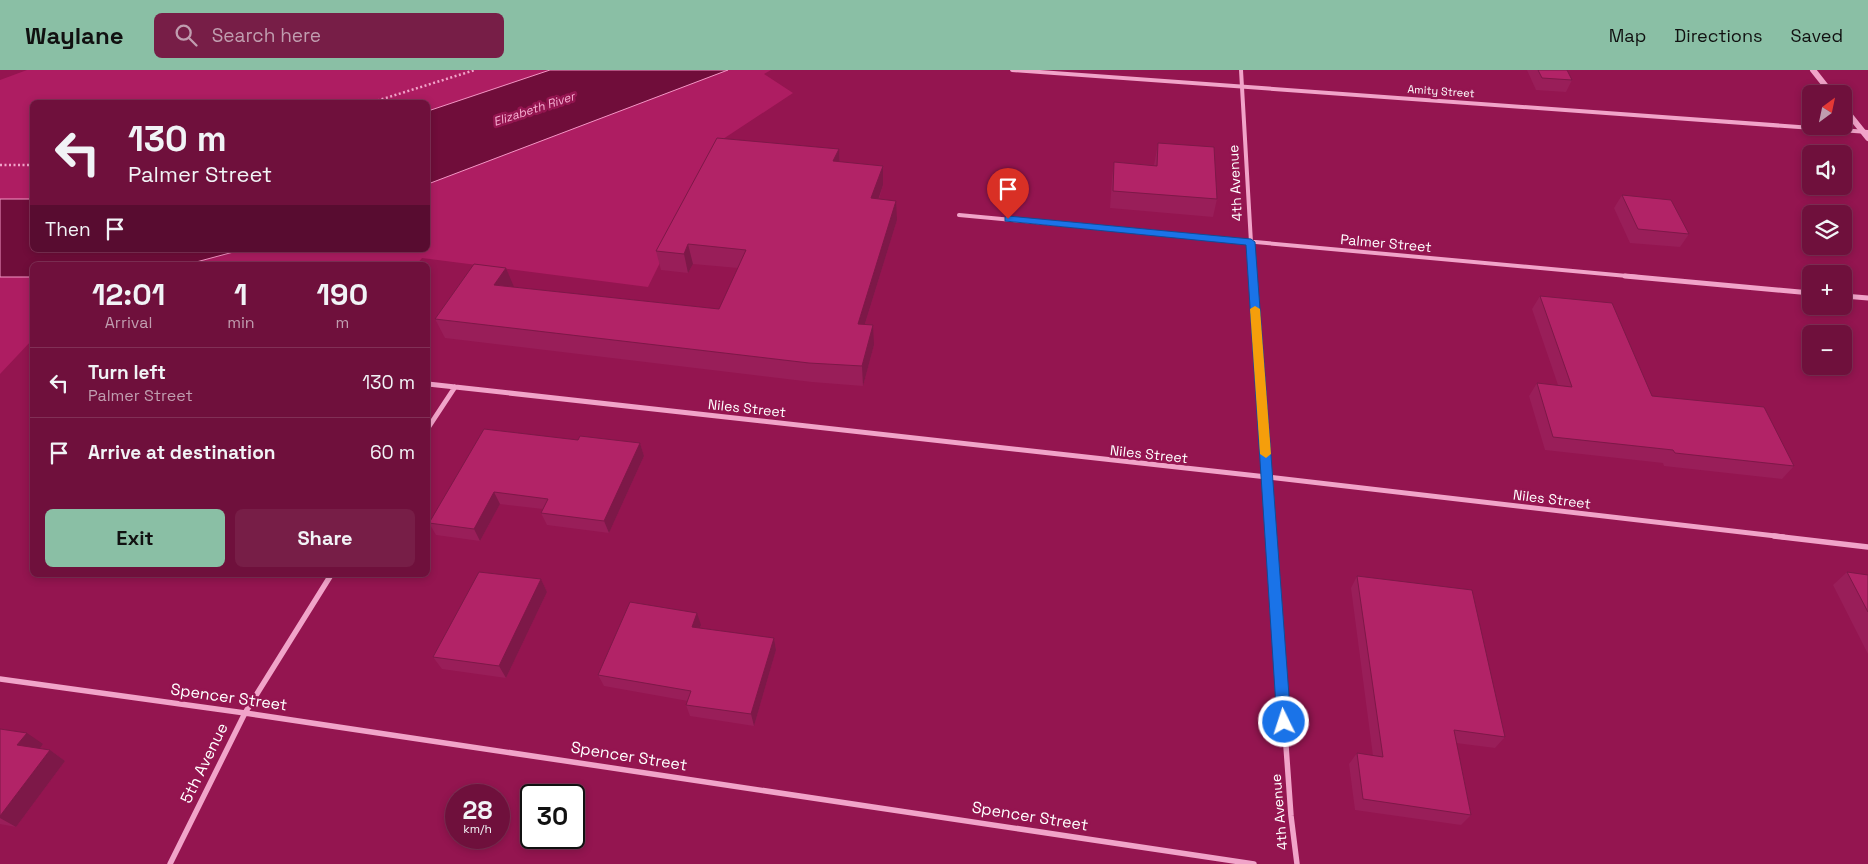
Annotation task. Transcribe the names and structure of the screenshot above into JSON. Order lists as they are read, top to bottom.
{
  "streets": {
    "street": [
      "Amity Street",
      "4th Avenue",
      "Palmer Street",
      "Niles Street",
      "Spencer Street",
      "5th Avenue"
    ]
  },
  "crossings": [
    ["Amity Street", "4th Avenue"],
    ["4th Avenue", "Palmer Street"],
    ["4th Avenue", "Niles Street"],
    ["Spencer Street", "5th Avenue"]
  ],
  "water": ["Elizabeth River"],
  "north": "top right",
  "page": {
    "header": "Waylane",
    "search": "Search here",
    "nav": ["Map", "Directions", "Saved"],
    "map_buttons": ["+", "−"],
    "turn": ["130 m", "Palmer Street"],
    "then": "Then",
    "eta": [
      "12:01",
      "Arrival",
      "1",
      "min",
      "190",
      "m"
    ],
    "list": [
      {
        "name": "Turn left",
        "note": "Palmer Street",
        "value": "130 m"
      },
      {
        "name": "Arrive at destination",
        "value": "60 m"
      }
    ],
    "buttons": ["Exit", "Share"],
    "speed": "28 km/h",
    "limit": "30"
  }
}
